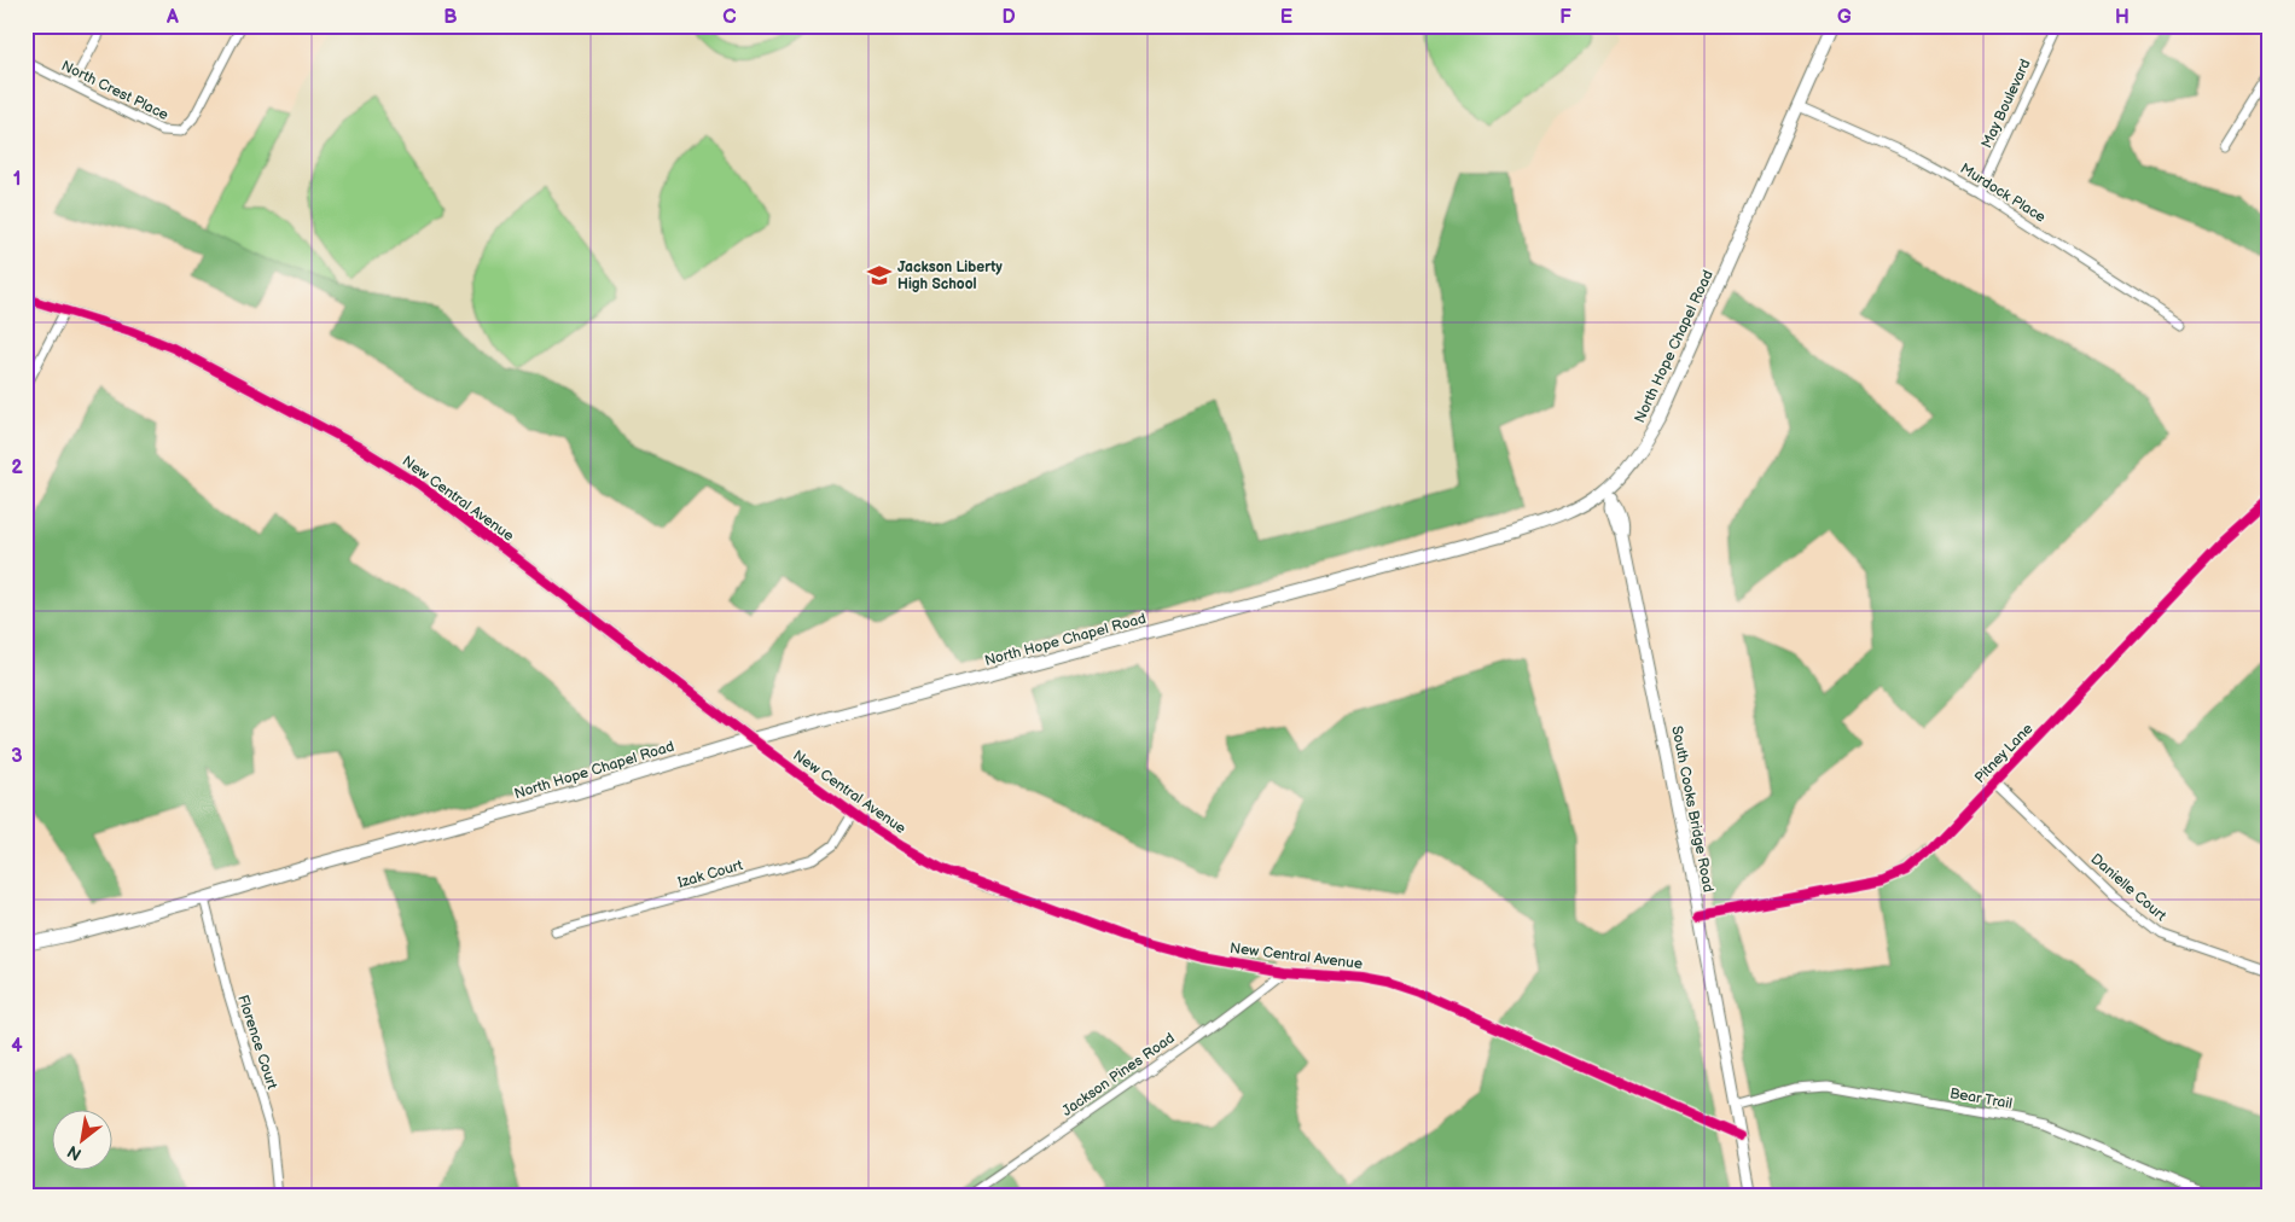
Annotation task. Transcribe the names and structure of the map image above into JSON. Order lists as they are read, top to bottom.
{
  "streets": {
    "main road": ["North Hope Chapel Road"],
    "street": [
      "North Crest Place",
      "May Boulevard",
      "Murdock Place",
      "New Central Avenue",
      "Pitney Lane",
      "South Cooks Bridge Road",
      "Izak Court",
      "Danielle Court",
      "Florence Court",
      "Jackson Pines Road",
      "Bear Trail"
    ]
  },
  "crossings": [
    ["May Boulevard", "Murdock Place"],
    ["Murdock Place", "North Hope Chapel Road"],
    ["North Hope Chapel Road", "New Central Avenue"],
    ["North Hope Chapel Road", "South Cooks Bridge Road"],
    ["North Hope Chapel Road", "Florence Court"],
    ["New Central Avenue", "South Cooks Bridge Road"],
    ["New Central Avenue", "Izak Court"],
    ["New Central Avenue", "Jackson Pines Road"],
    ["Pitney Lane", "South Cooks Bridge Road"],
    ["Pitney Lane", "Danielle Court"],
    ["South Cooks Bridge Road", "Bear Trail"]
  ],
  "places": {
    "school or university": ["Jackson Liberty High School"]
  },
  "north": "bottom left",
  "grid": {
    "columns": [
      "A",
      "B",
      "C",
      "D",
      "E",
      "F",
      "G",
      "H"
    ],
    "rows": [
      "1",
      "2",
      "3",
      "4"
    ]
  }
}
